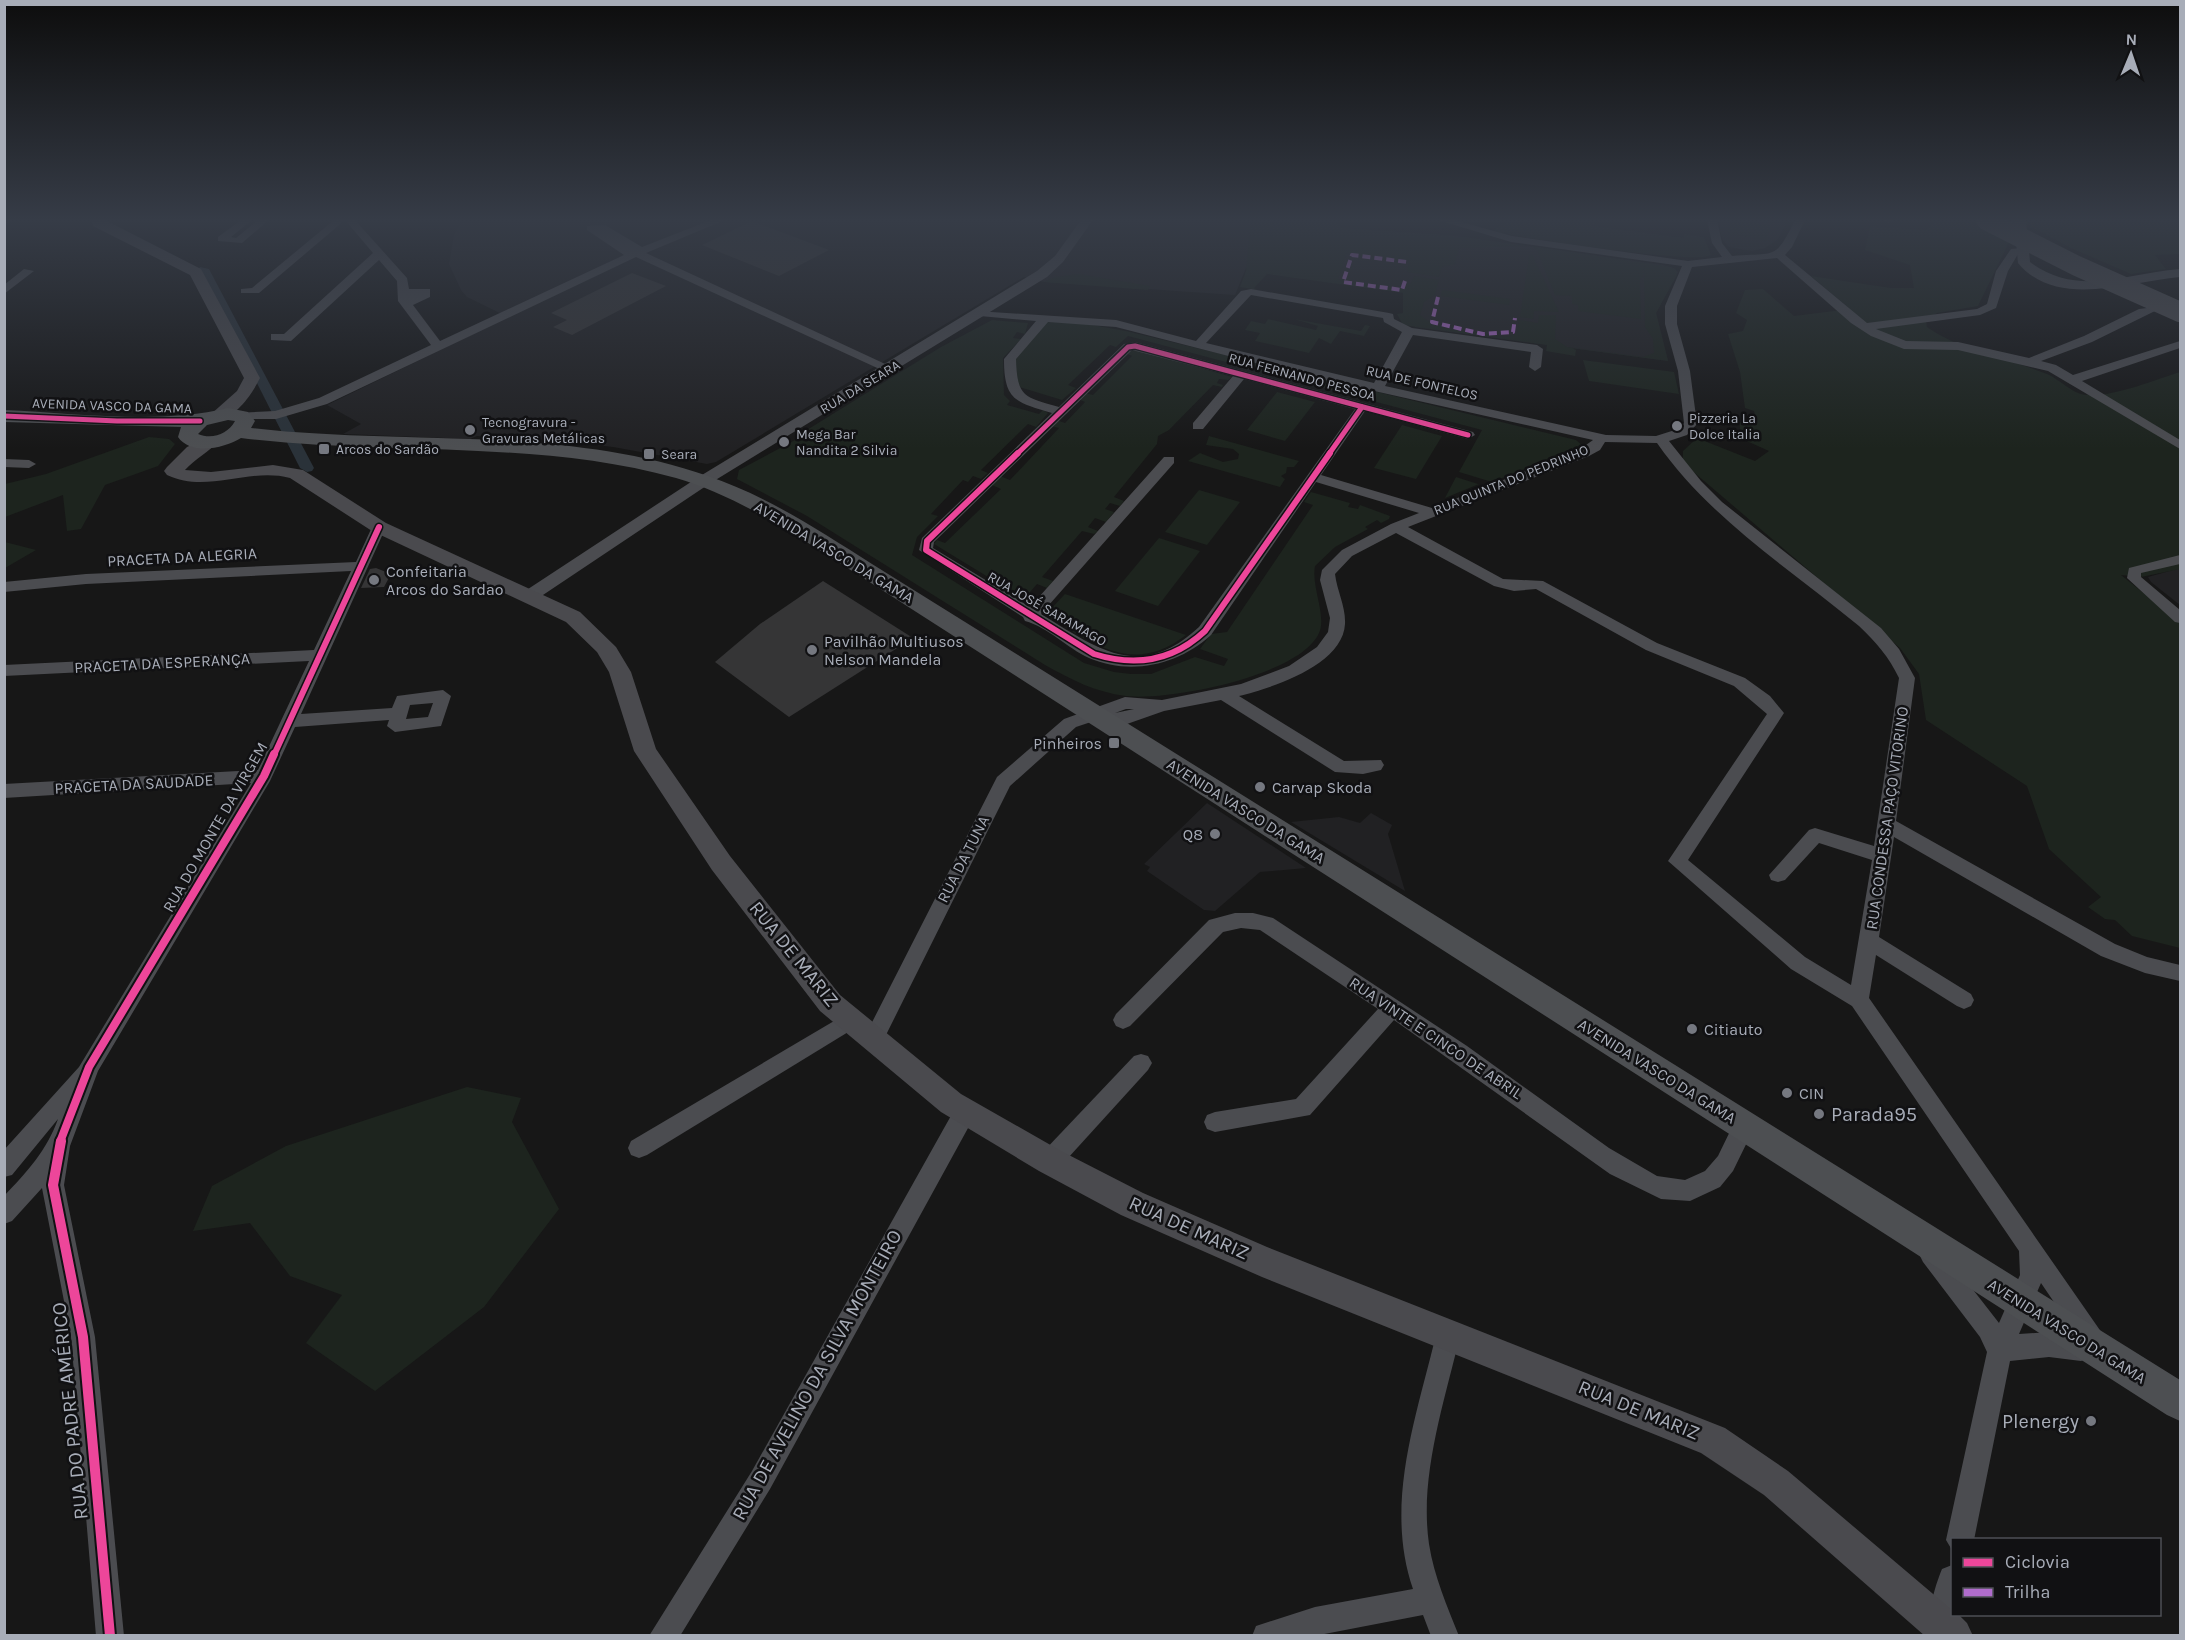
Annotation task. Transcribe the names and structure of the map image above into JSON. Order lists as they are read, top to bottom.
{
  "streets": {
    "main road": ["AVENIDA VASCO DA GAMA", "RUA DE MARIZ"],
    "street": [
      "RUA FERNANDO PESSOA",
      "RUA DE FONTELOS",
      "RUA DA SEARA",
      "RUA QUINTA DO PEDRINHO",
      "PRACETA DA ALEGRIA",
      "RUA JOSÉ SARAMAGO",
      "PRACETA DA ESPERANÇA",
      "PRACETA DA SAUDADE",
      "RUA CONDESSA PAÇO VITORINO",
      "RUA DO MONTE DA VIRGEM",
      "RUA DA TUNA",
      "RUA VINTE E CINCO DE ABRIL",
      "RUA DE AVELINO DA SILVA MONTEIRO",
      "RUA DO PADRE AMÉRICO"
    ]
  },
  "crossings": [
    ["RUA FERNANDO PESSOA", "RUA JOSÉ SARAMAGO"],
    ["RUA DE FONTELOS", "RUA DA SEARA"],
    ["RUA DE FONTELOS", "RUA QUINTA DO PEDRINHO"],
    ["RUA DE FONTELOS", "RUA CONDESSA PAÇO VITORINO"],
    ["RUA DA SEARA", "AVENIDA VASCO DA GAMA"],
    ["RUA DA SEARA", "RUA DE MARIZ"],
    ["AVENIDA VASCO DA GAMA", "RUA DA TUNA"],
    ["AVENIDA VASCO DA GAMA", "RUA VINTE E CINCO DE ABRIL"],
    ["PRACETA DA ALEGRIA", "RUA DO MONTE DA VIRGEM"],
    ["PRACETA DA ESPERANÇA", "RUA DO MONTE DA VIRGEM"],
    ["PRACETA DA SAUDADE", "RUA DO MONTE DA VIRGEM"],
    ["RUA DO MONTE DA VIRGEM", "RUA DE MARIZ"],
    ["RUA DO MONTE DA VIRGEM", "RUA DO PADRE AMÉRICO"],
    ["RUA DA TUNA", "RUA DE MARIZ"],
    ["RUA DE MARIZ", "RUA DE AVELINO DA SILVA MONTEIRO"]
  ],
  "places": {
    "other": [
      "Pizzeria La Dolce Italia",
      "Tecnogravura - Gravuras Metálicas",
      "Mega Bar Nandita 2 Silvia",
      "Confeitaria Arcos do Sardao",
      "Pavilhão Multiusos Nelson Mandela",
      "Carvap Skoda",
      "Q8",
      "Citiauto",
      "CIN",
      "Parada95",
      "Plenergy"
    ],
    "transit": ["Arcos do Sardão", "Seara", "Pinheiros"]
  },
  "legend": ["Ciclovia", "Trilha"],
  "north": "top"
}
